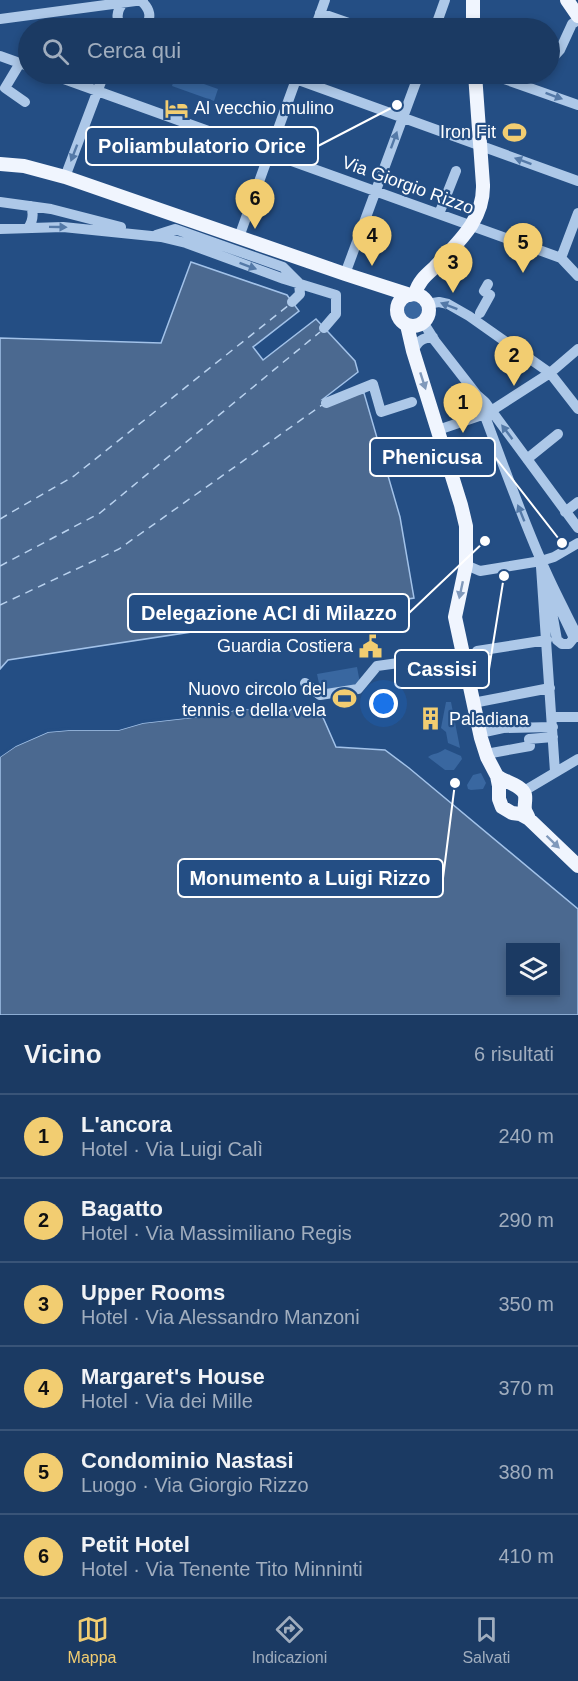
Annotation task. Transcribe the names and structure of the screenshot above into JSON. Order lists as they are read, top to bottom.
{
  "streets": {
    "street": ["Via Giorgio Rizzo"]
  },
  "places": {
    "other": [
      "Poliambulatorio Orice",
      "Delegazione ACI di Milazzo",
      "Phenicusa",
      "Cassisi",
      "Monumento a Luigi Rizzo"
    ],
    "hotel": ["Al vecchio mulino"],
    "sports": ["Iron Fit", "Nuovo circolo del tennis e della vela"],
    "public building": ["Guardia Costiera"],
    "building": ["Paladiana"]
  },
  "page": {
    "search": "Cerca qui",
    "pins": [
      "6",
      "4",
      "5",
      "3",
      "2",
      "1"
    ],
    "heading": ["Vicino", "6 risultati"],
    "list": [
      {
        "mark": "1",
        "name": "L'ancora",
        "note": "Hotel · Via Luigi Calì",
        "value": "240 m"
      },
      {
        "mark": "2",
        "name": "Bagatto",
        "note": "Hotel · Via Massimiliano Regis",
        "value": "290 m"
      },
      {
        "mark": "3",
        "name": "Upper Rooms",
        "note": "Hotel · Via Alessandro Manzoni",
        "value": "350 m"
      },
      {
        "mark": "4",
        "name": "Margaret's House",
        "note": "Hotel · Via dei Mille",
        "value": "370 m"
      },
      {
        "mark": "5",
        "name": "Condominio Nastasi",
        "note": "Luogo · Via Giorgio Rizzo",
        "value": "380 m"
      },
      {
        "mark": "6",
        "name": "Petit Hotel",
        "note": "Hotel · Via Tenente Tito Minninti",
        "value": "410 m"
      }
    ],
    "nav": ["Mappa", "Indicazioni", "Salvati"]
  }
}
